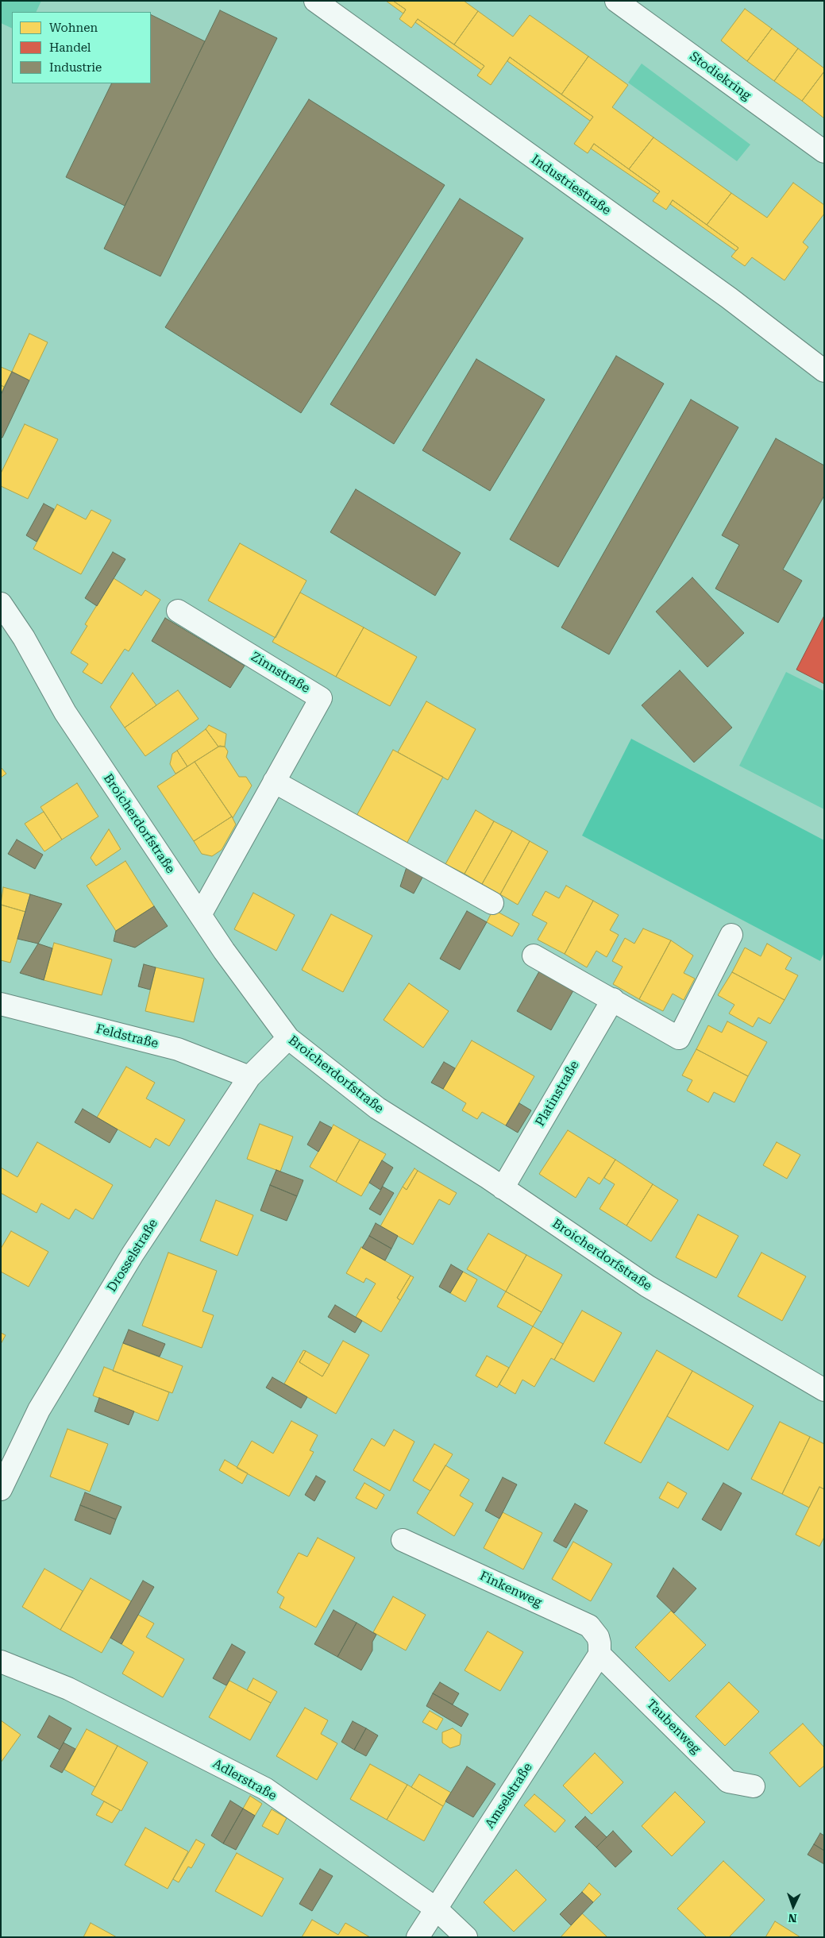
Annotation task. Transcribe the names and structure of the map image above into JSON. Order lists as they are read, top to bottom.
{
  "streets": {
    "street": [
      "Stodiekring",
      "Industriestraße",
      "Zinnstraße",
      "Broicherdorfstraße",
      "Feldstraße",
      "Platinstraße",
      "Drosselstraße",
      "Finkenweg",
      "Taubenweg",
      "Adlerstraße",
      "Amselstraße"
    ]
  },
  "crossings": [
    ["Zinnstraße", "Broicherdorfstraße"],
    ["Broicherdorfstraße", "Platinstraße"],
    ["Broicherdorfstraße", "Drosselstraße"],
    ["Feldstraße", "Drosselstraße"],
    ["Finkenweg", "Taubenweg"],
    ["Finkenweg", "Amselstraße"],
    ["Taubenweg", "Amselstraße"],
    ["Adlerstraße", "Amselstraße"]
  ],
  "legend": ["Wohnen", "Handel", "Industrie"],
  "north": "bottom"
}
